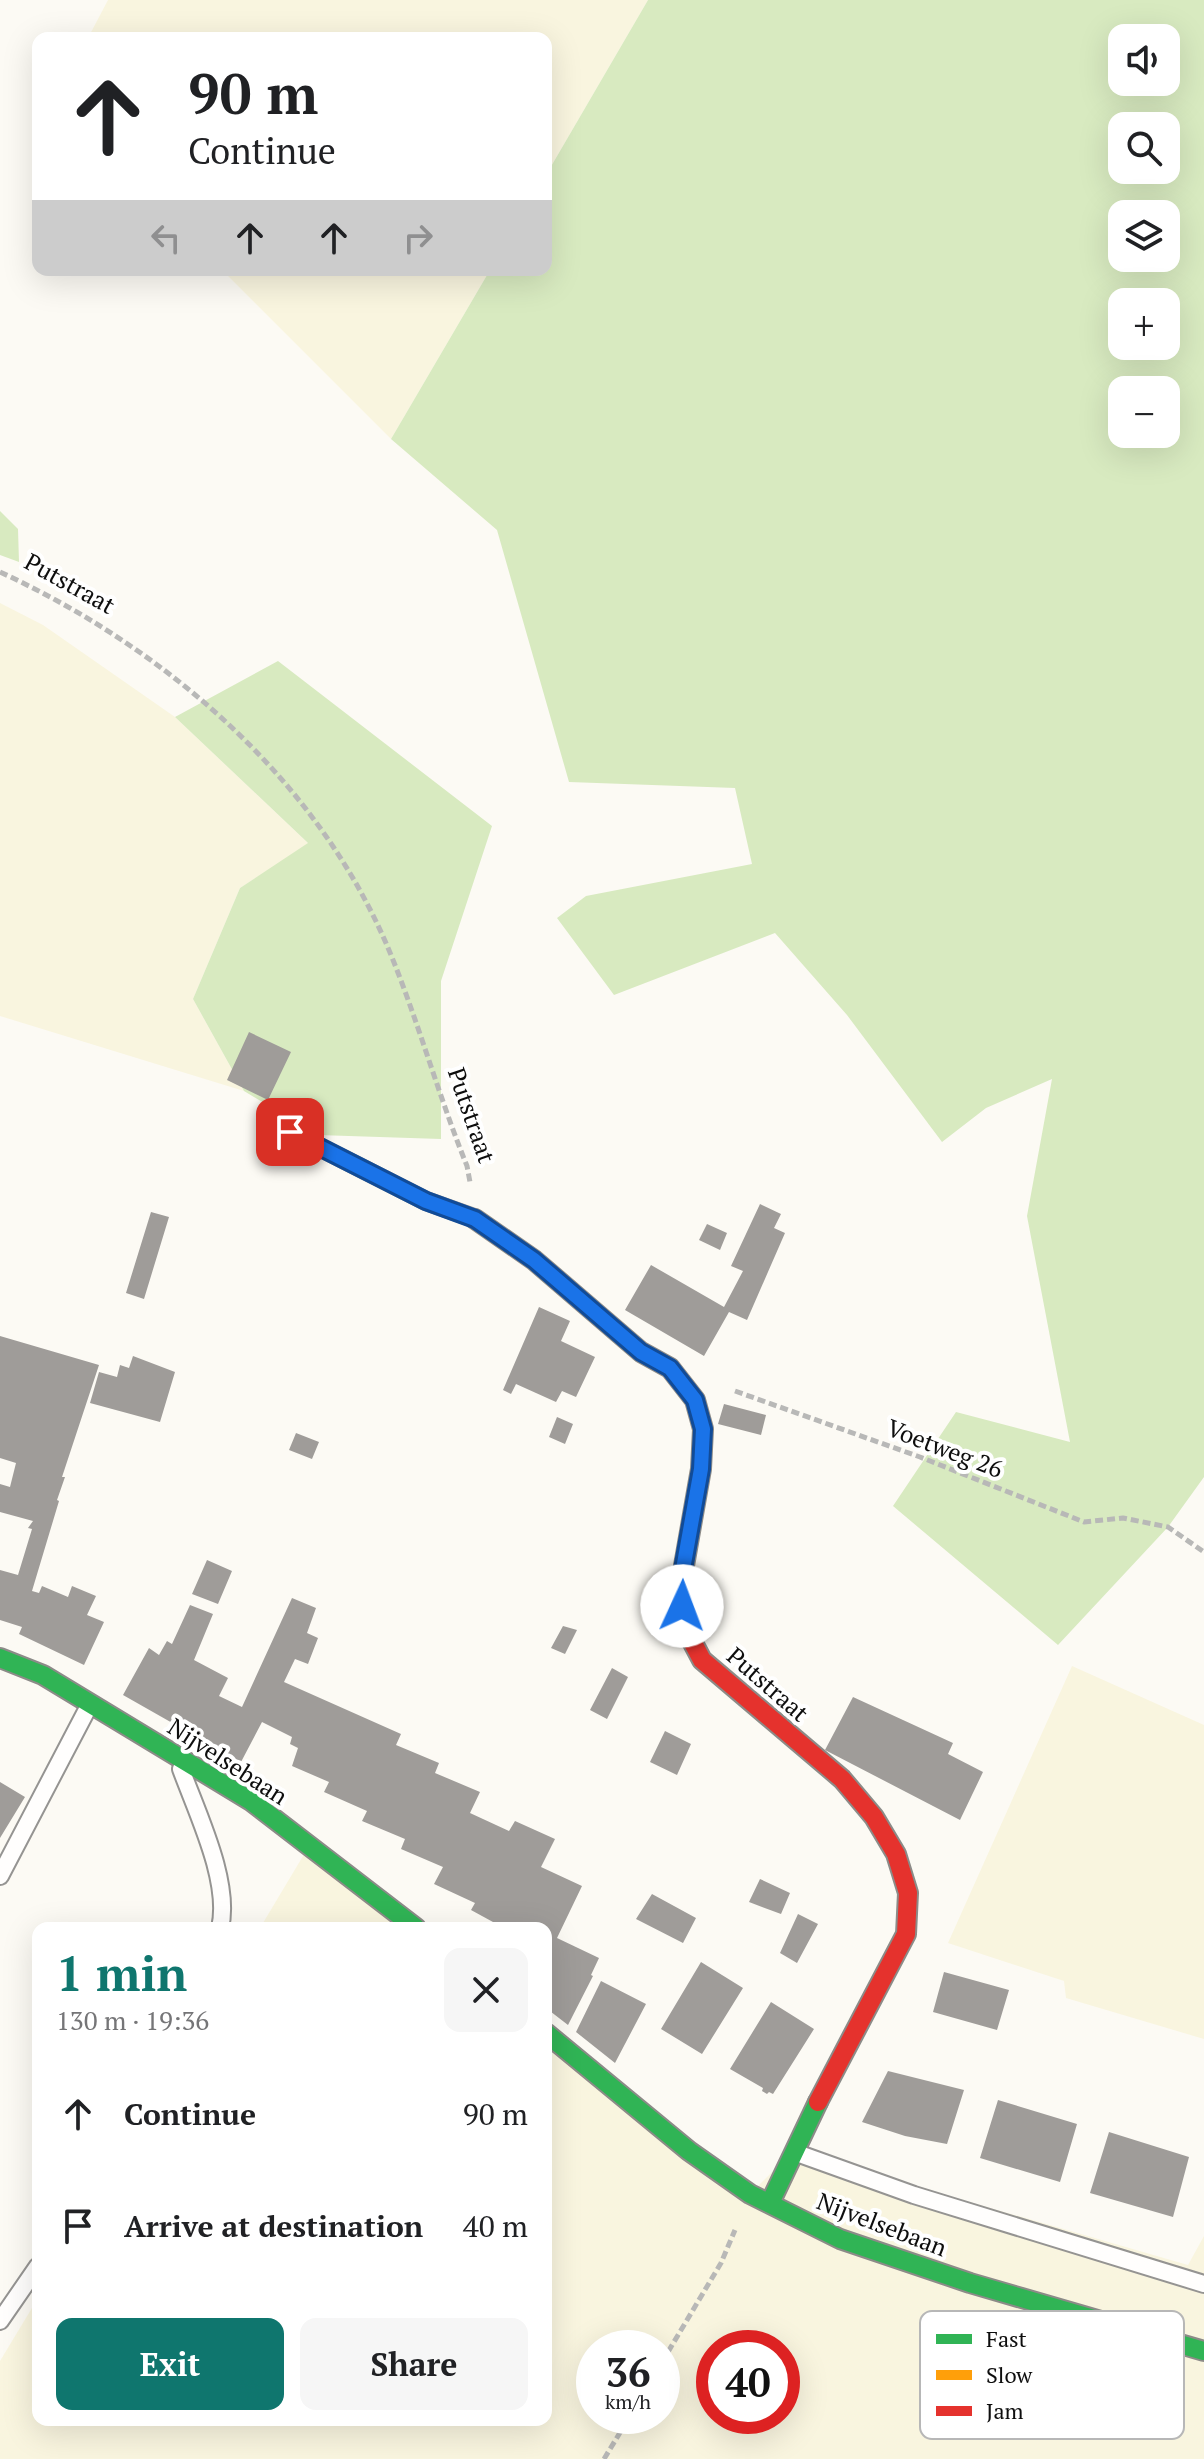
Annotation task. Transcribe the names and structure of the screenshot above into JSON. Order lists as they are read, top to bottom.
{
  "streets": {
    "main road": ["Putstraat", "Nijvelsebaan"],
    "path": ["Voetweg 26"]
  },
  "crossings": [
    ["Putstraat", "Nijvelsebaan"]
  ],
  "legend": ["Fast", "Slow", "Jam"],
  "page": {
    "map_buttons": ["+", "−"],
    "turn": ["90 m", "Continue"],
    "heading": ["1 min", "130 m · 19:36"],
    "list": [
      {
        "name": "Continue",
        "value": "90 m"
      },
      {
        "name": "Arrive at destination",
        "value": "40 m"
      }
    ],
    "buttons": ["Exit", "Share"],
    "speed": "36 km/h",
    "limit": "40"
  }
}
